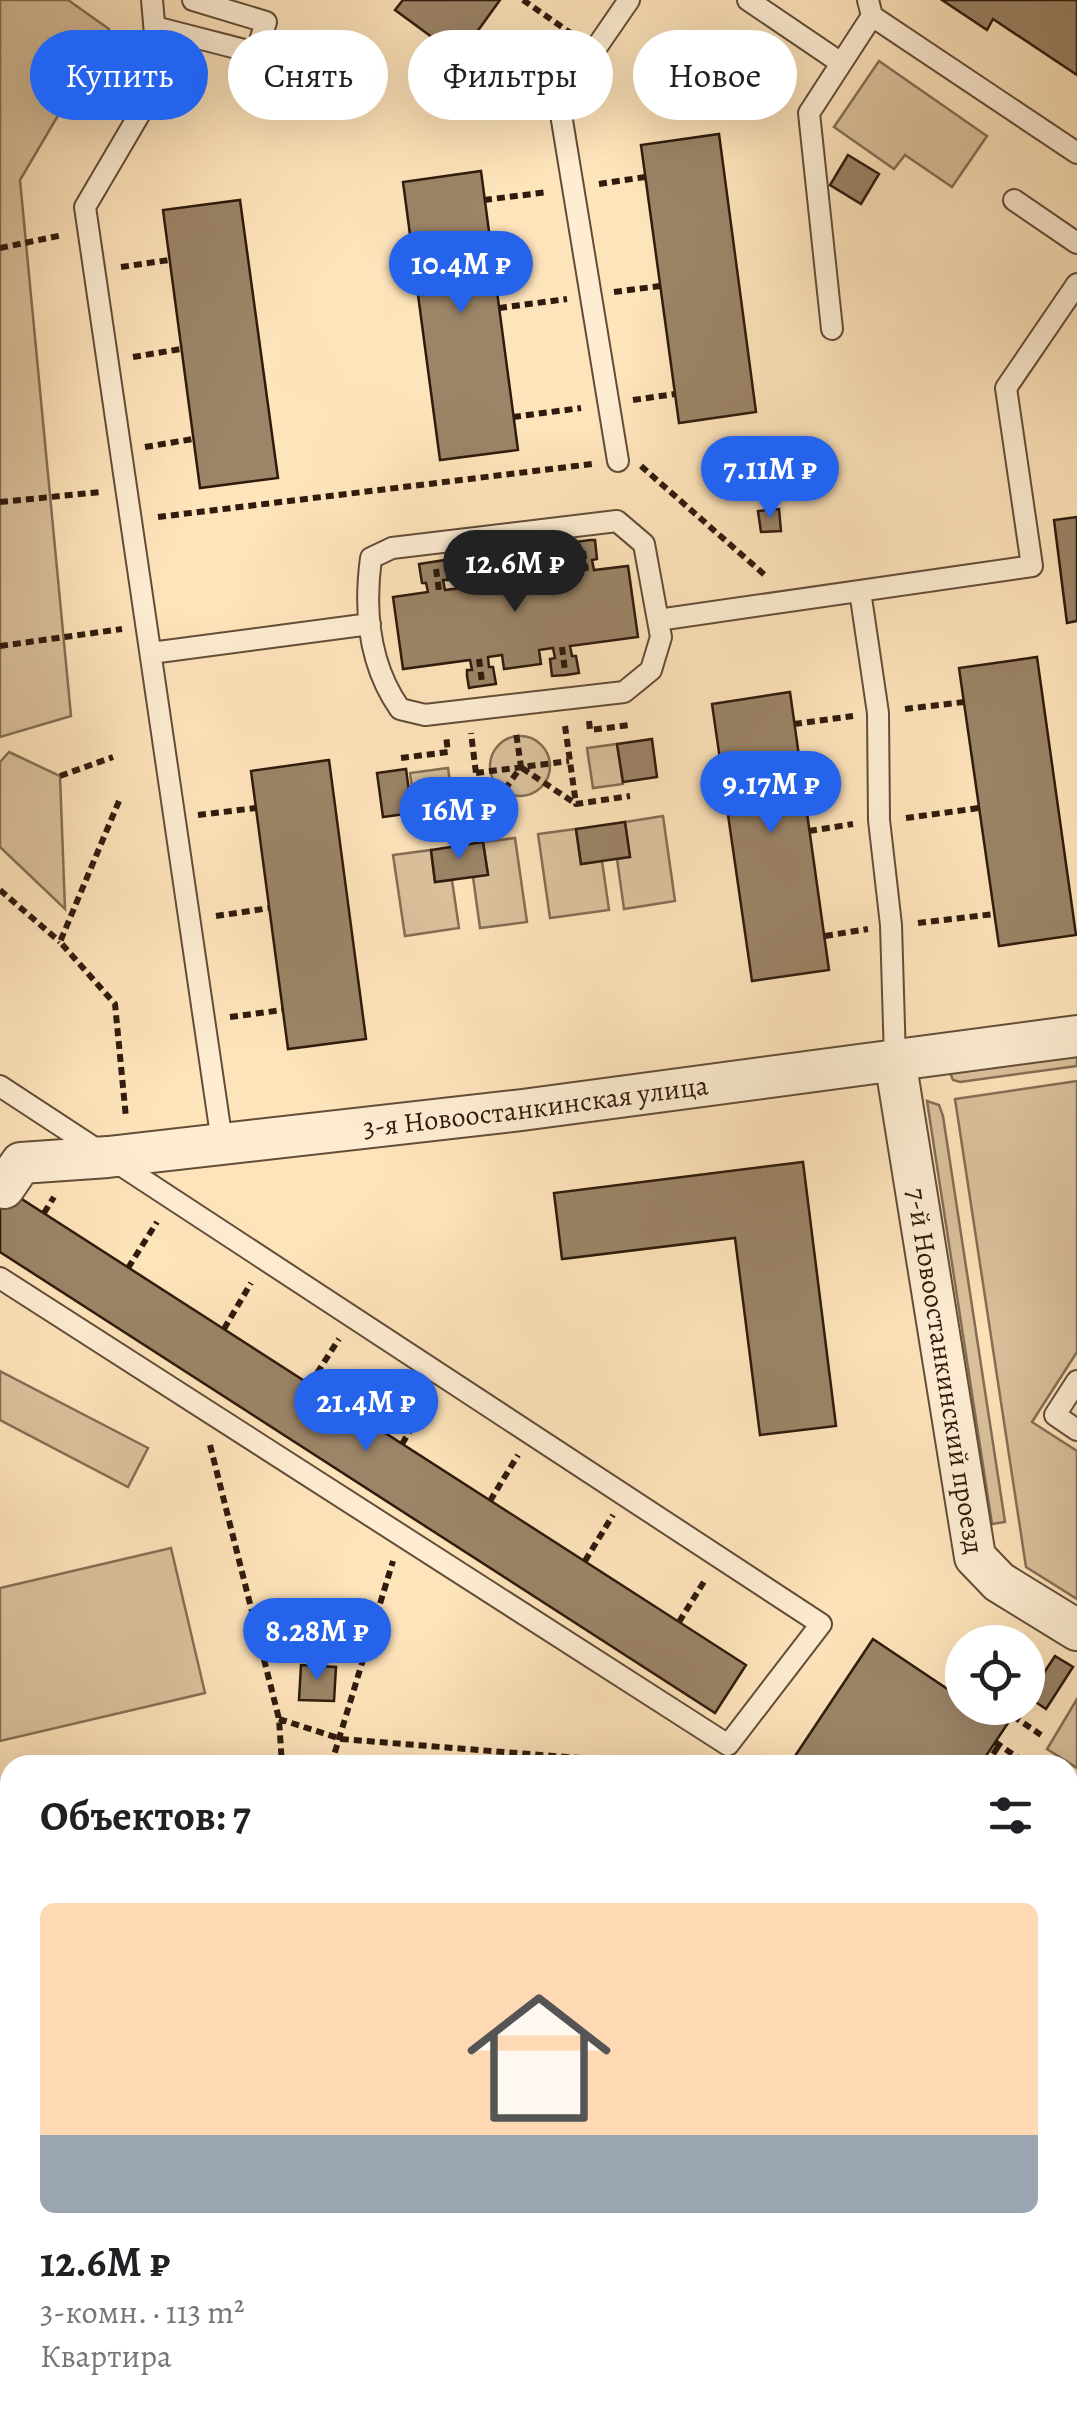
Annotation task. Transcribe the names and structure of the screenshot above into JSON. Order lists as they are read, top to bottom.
{
  "streets": {
    "street": ["3-я Новоостанкинская улица", "7-й Новоостанкинский проезд"]
  },
  "crossings": [
    ["3-я Новоостанкинская улица", "7-й Новоостанкинский проезд"]
  ],
  "page": {
    "chip": [
      "Купить",
      "Снять",
      "Фильтры",
      "Новое"
    ],
    "price": [
      "10.4M ₽",
      "7.11M ₽",
      "12.6M ₽",
      "9.17M ₽",
      "16M ₽",
      "21.4M ₽",
      "8.28M ₽"
    ],
    "heading": "Объектов: 7",
    "list": [
      {
        "name": "12.6M ₽",
        "note": "3-комн. · 113 m² · Квартира"
      }
    ]
  }
}
